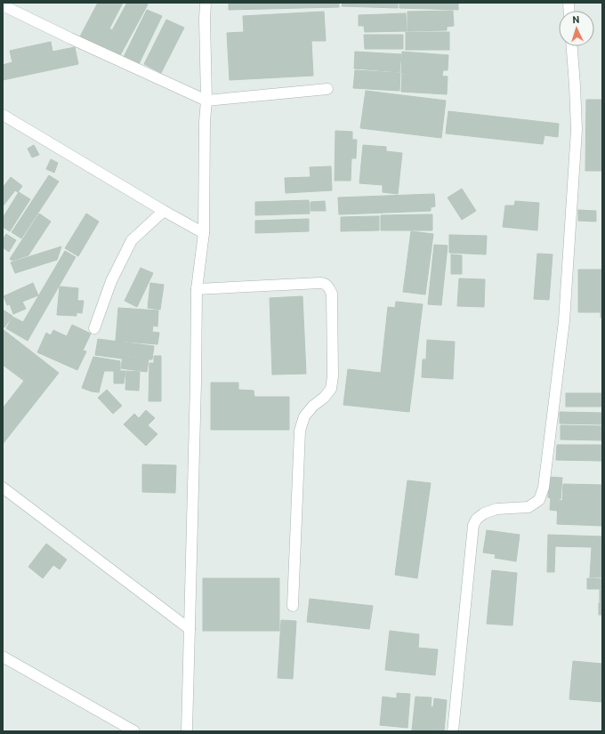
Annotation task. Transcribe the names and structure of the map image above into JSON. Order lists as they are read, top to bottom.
{
  "north": "top"
}
